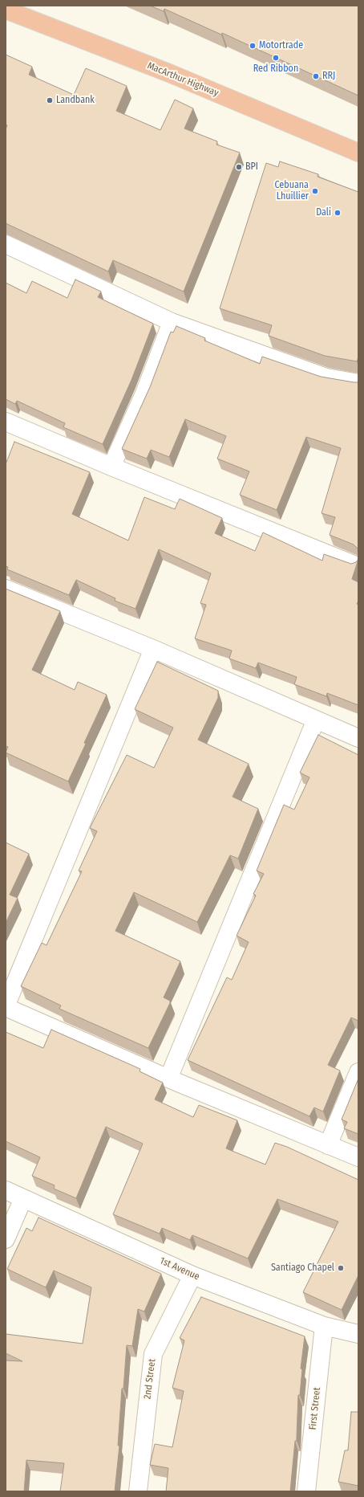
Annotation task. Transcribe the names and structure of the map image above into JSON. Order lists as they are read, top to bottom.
{
  "streets": {
    "highway": ["MacArthur Highway"],
    "street": ["1st Avenue", "2nd Street", "First Street"]
  },
  "crossings": [
    ["1st Avenue", "2nd Street"],
    ["1st Avenue", "First Street"]
  ],
  "places": [
    "Motortrade",
    "Red Ribbon",
    "RRJ",
    "Landbank",
    "BPI",
    "Cebuana Lhuillier",
    "Dali",
    "Santiago Chapel"
  ]
}
